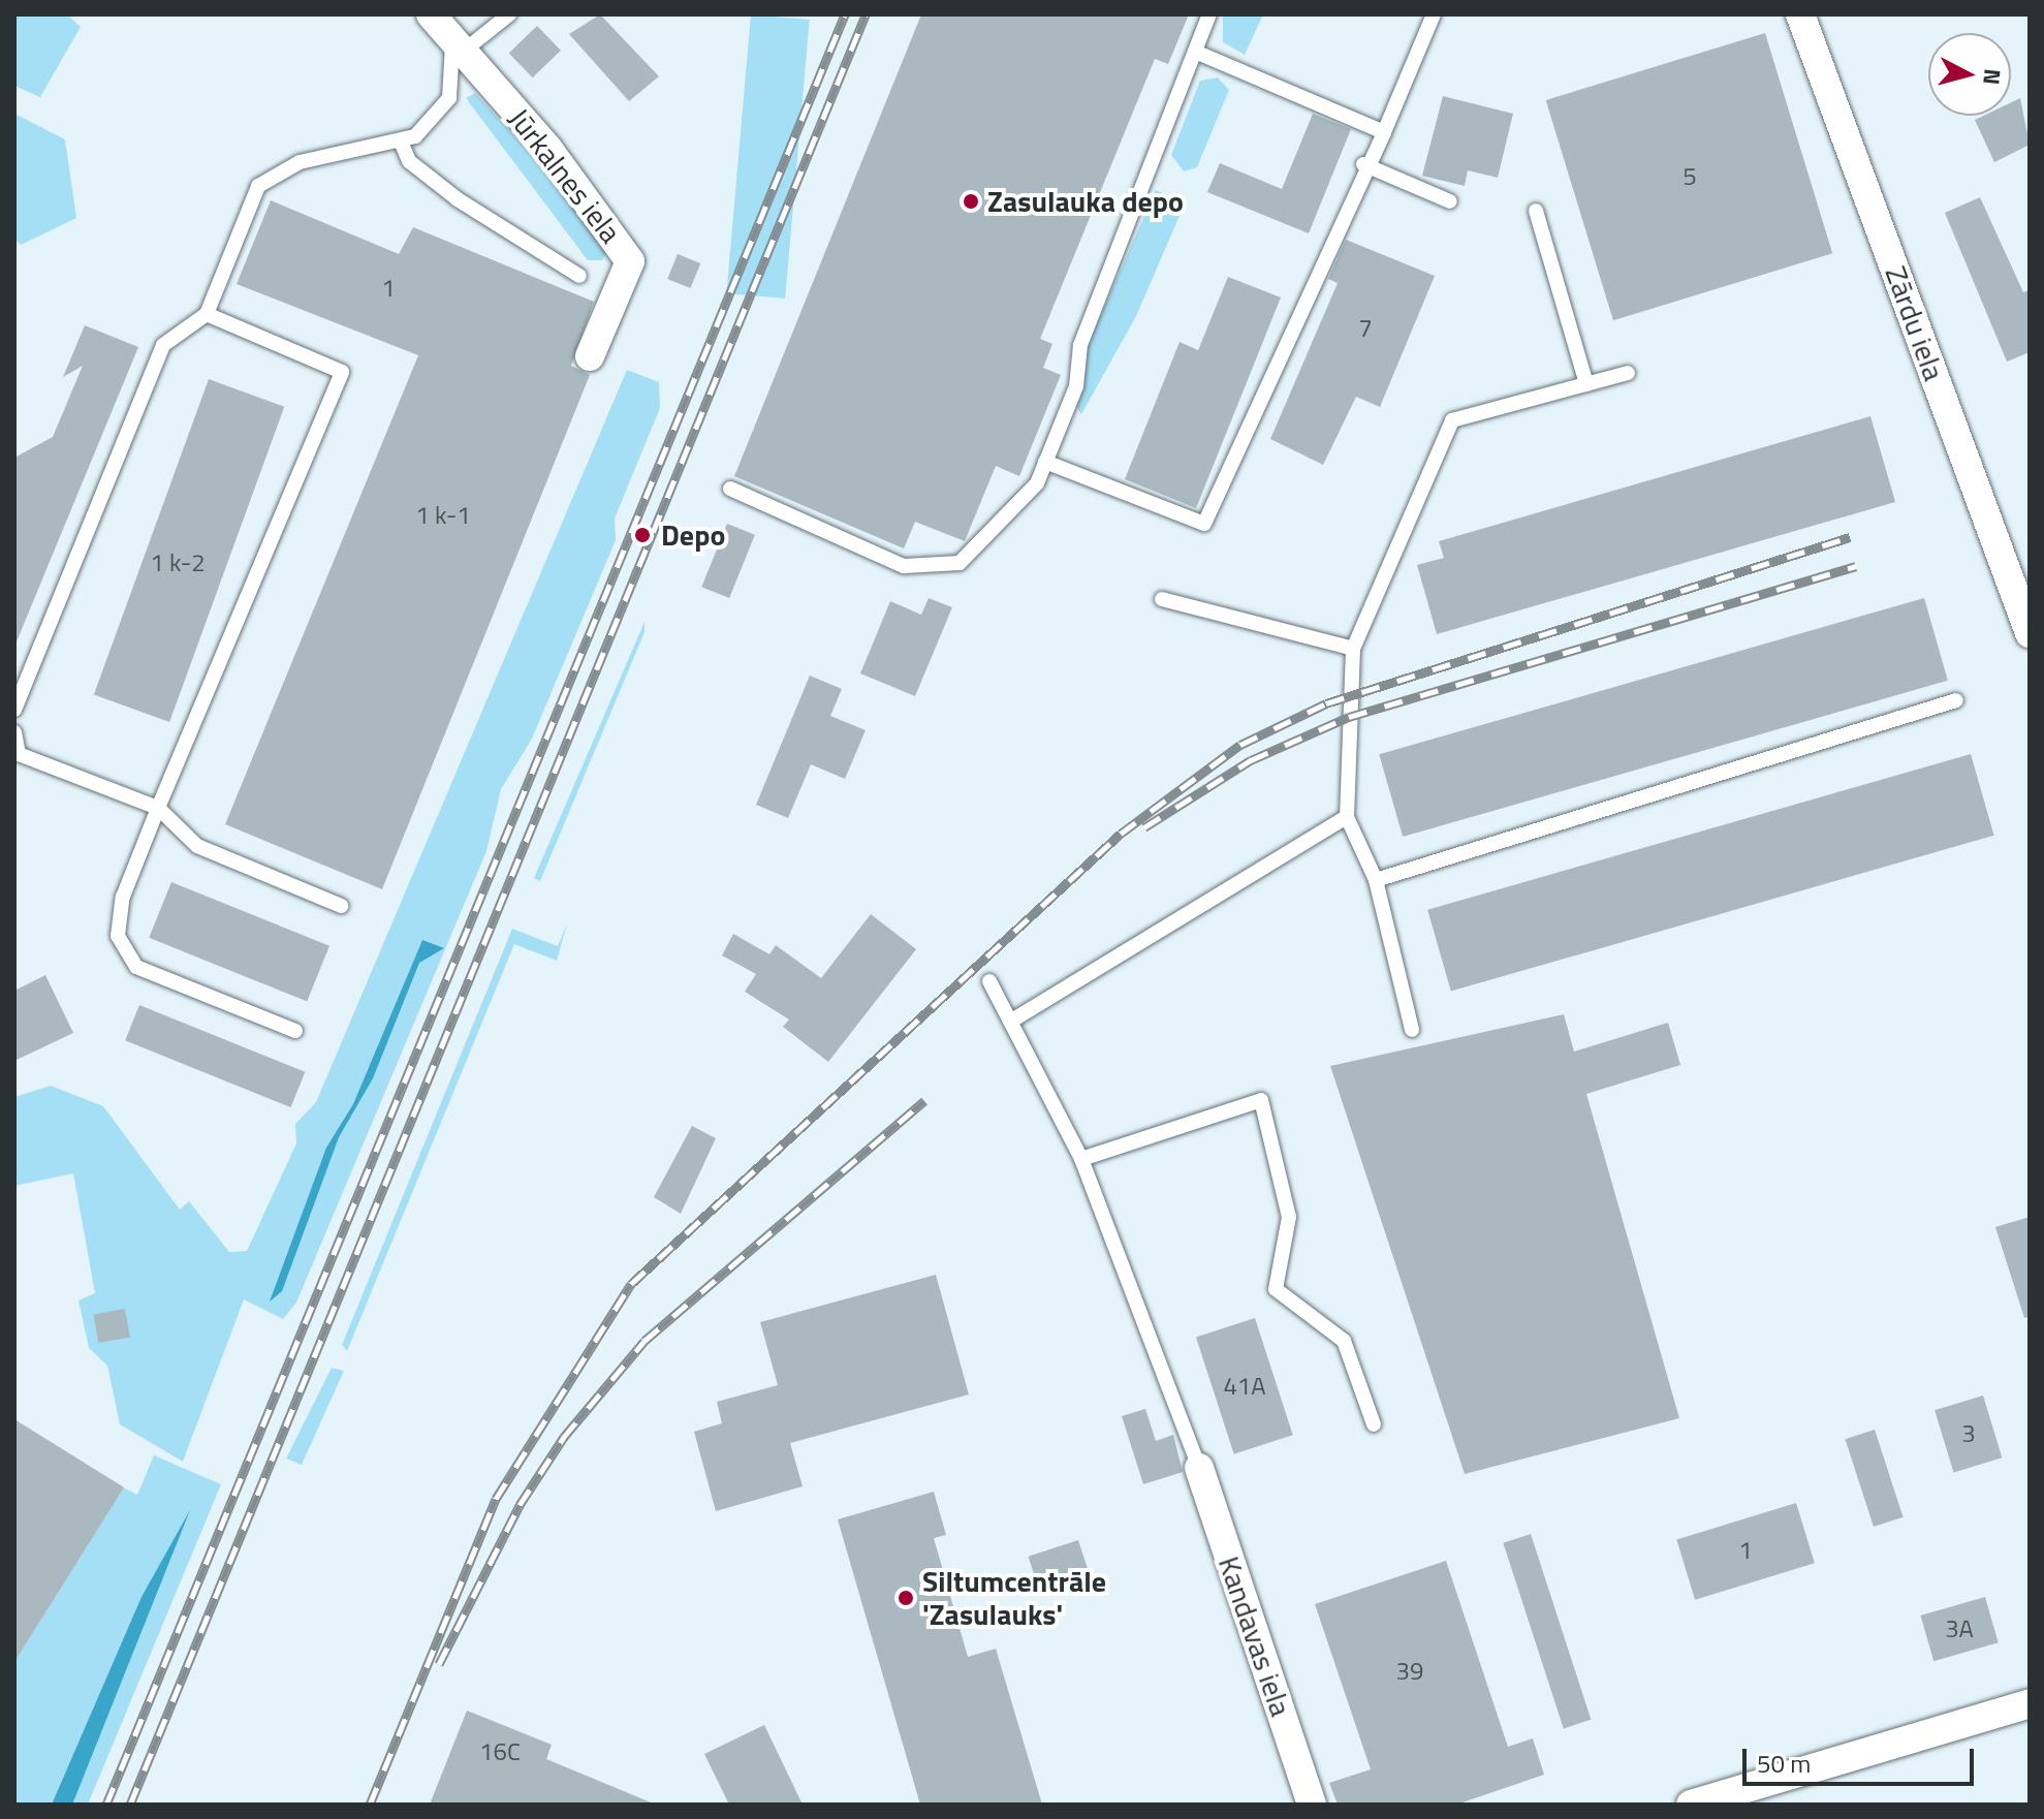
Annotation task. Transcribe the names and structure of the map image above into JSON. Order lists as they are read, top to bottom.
{
  "streets": {
    "street": ["Jūrkalnes iela", "Zārdu iela", "Kandavas iela"]
  },
  "places": ["Zasulauka depo", "Depo", "Siltumcentrāle 'Zasulauks'"],
  "house_numbers": [
    "5",
    "1",
    "7",
    "1 k-1",
    "1 k-2",
    "41A",
    "3",
    "1",
    "3A",
    "39",
    "16C"
  ],
  "scale_bar": "50 m",
  "north": "right"
}
